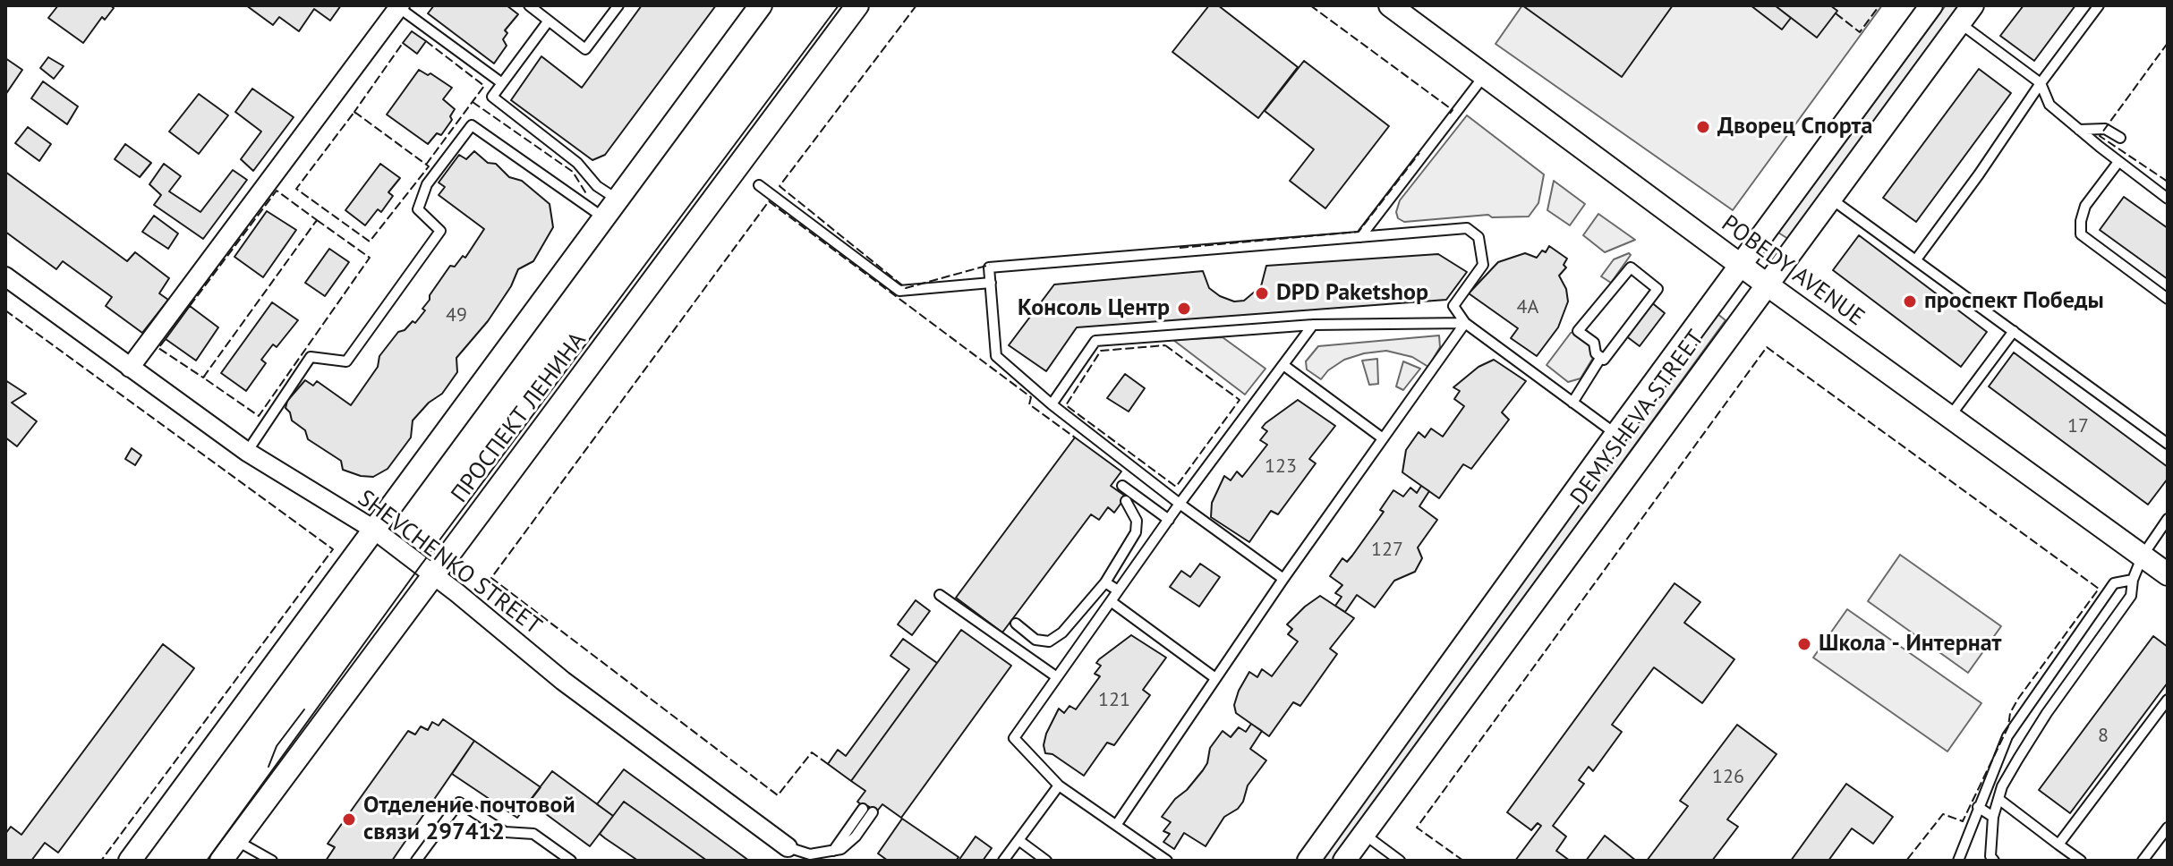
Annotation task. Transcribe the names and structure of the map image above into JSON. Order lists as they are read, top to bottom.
{
  "streets": {
    "street": [
      "POBEDY AVENUE",
      "ПРОСПЕКТ ЛЕНИНА",
      "DEMYSHEVA STREET",
      "SHEVCHENKO STREET"
    ]
  },
  "crossings": [
    ["POBEDY AVENUE", "DEMYSHEVA STREET"],
    ["ПРОСПЕКТ ЛЕНИНА", "SHEVCHENKO STREET"]
  ],
  "places": [
    "Дворец Спорта",
    "DPD Paketshop",
    "проспект Победы",
    "Консоль Центр",
    "Школа - Интернат",
    "Отделение почтовой связи 297412"
  ],
  "house_numbers": [
    "4А",
    "49",
    "17",
    "123",
    "127",
    "121",
    "8",
    "126"
  ]
}
